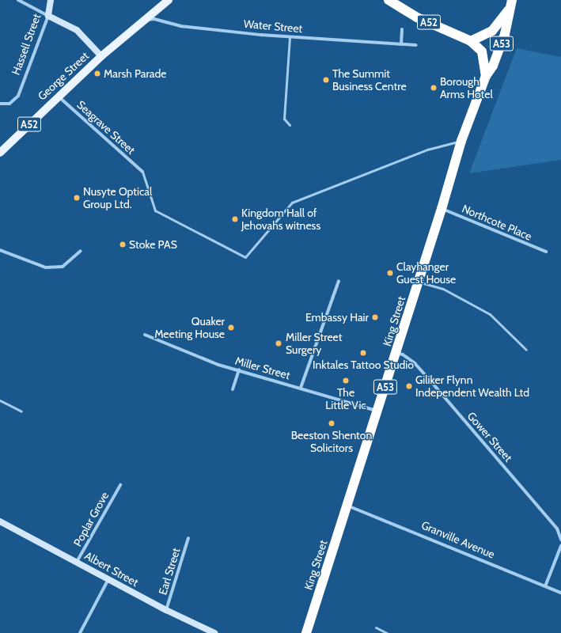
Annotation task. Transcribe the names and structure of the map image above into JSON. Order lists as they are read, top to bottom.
{
  "streets": {
    "highway": ["A52", "A53", "King Street"],
    "main road": ["George Street"],
    "street": [
      "Water Street",
      "Hassell Street",
      "Seagrave Street",
      "Northcote Place",
      "Miller Street",
      "Gower Street",
      "Poplar Grove",
      "Granville Avenue",
      "Albert Street",
      "Earl Street"
    ]
  },
  "crossings": [
    ["A52", "Water Street"],
    ["A52", "A53"],
    ["A52", "George Street"],
    ["A53", "King Street"],
    ["George Street", "Seagrave Street"],
    ["Northcote Place", "King Street"],
    ["King Street", "Miller Street"],
    ["King Street", "Gower Street"],
    ["King Street", "Granville Avenue"],
    ["Poplar Grove", "Albert Street"],
    ["Albert Street", "Earl Street"]
  ],
  "places": [
    "Marsh Parade",
    "The Summit Business Centre",
    "Borough Arms Hotel",
    "Nusyte Optical Group Ltd.",
    "Kingdom Hall of Jehovahs witness",
    "Stoke PAS",
    "Clayhanger Guest House",
    "Embassy Hair",
    "Quaker Meeting House",
    "Miller Street Surgery",
    "Inktales Tattoo Studio",
    "The Little Vic",
    "Giliker Flynn Independent Wealth Ltd",
    "Beeston Shenton Solicitors"
  ]
}
